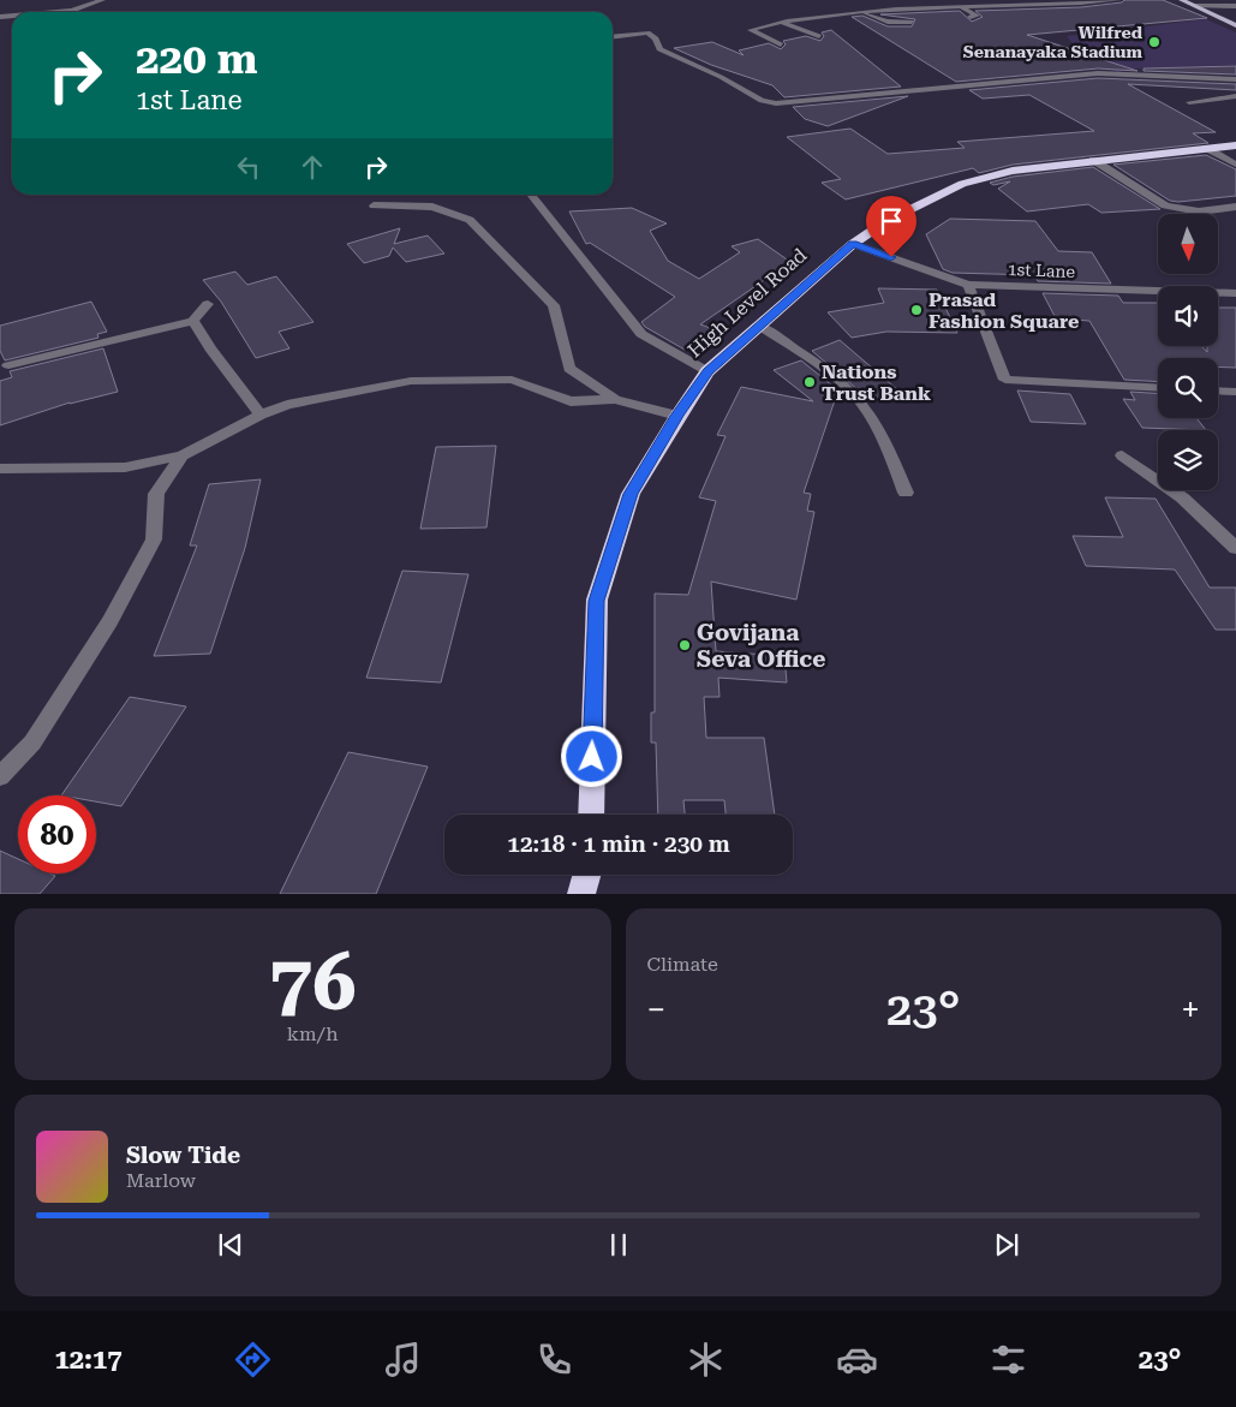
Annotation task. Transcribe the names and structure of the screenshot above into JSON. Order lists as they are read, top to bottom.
{
  "streets": {
    "highway": ["High Level Road"],
    "street": ["1st Lane"]
  },
  "crossings": [
    ["1st Lane", "High Level Road"]
  ],
  "places": [
    "Wilfred Senanayaka Stadium",
    "Prasad Fashion Square",
    "Nations Trust Bank",
    "Govijana Seva Office"
  ],
  "north": "bottom",
  "page": {
    "turn": ["220 m", "1st Lane"],
    "limit": "80",
    "trip": "12:18 · 1 min · 230 m",
    "tile": [
      ["76", "km/h"],
      "Climate"
    ],
    "heat": ["−", "23°", "+"],
    "song": ["Slow Tide", "Marlow"],
    "tabs": ["12:17", "23°"]
  }
}
